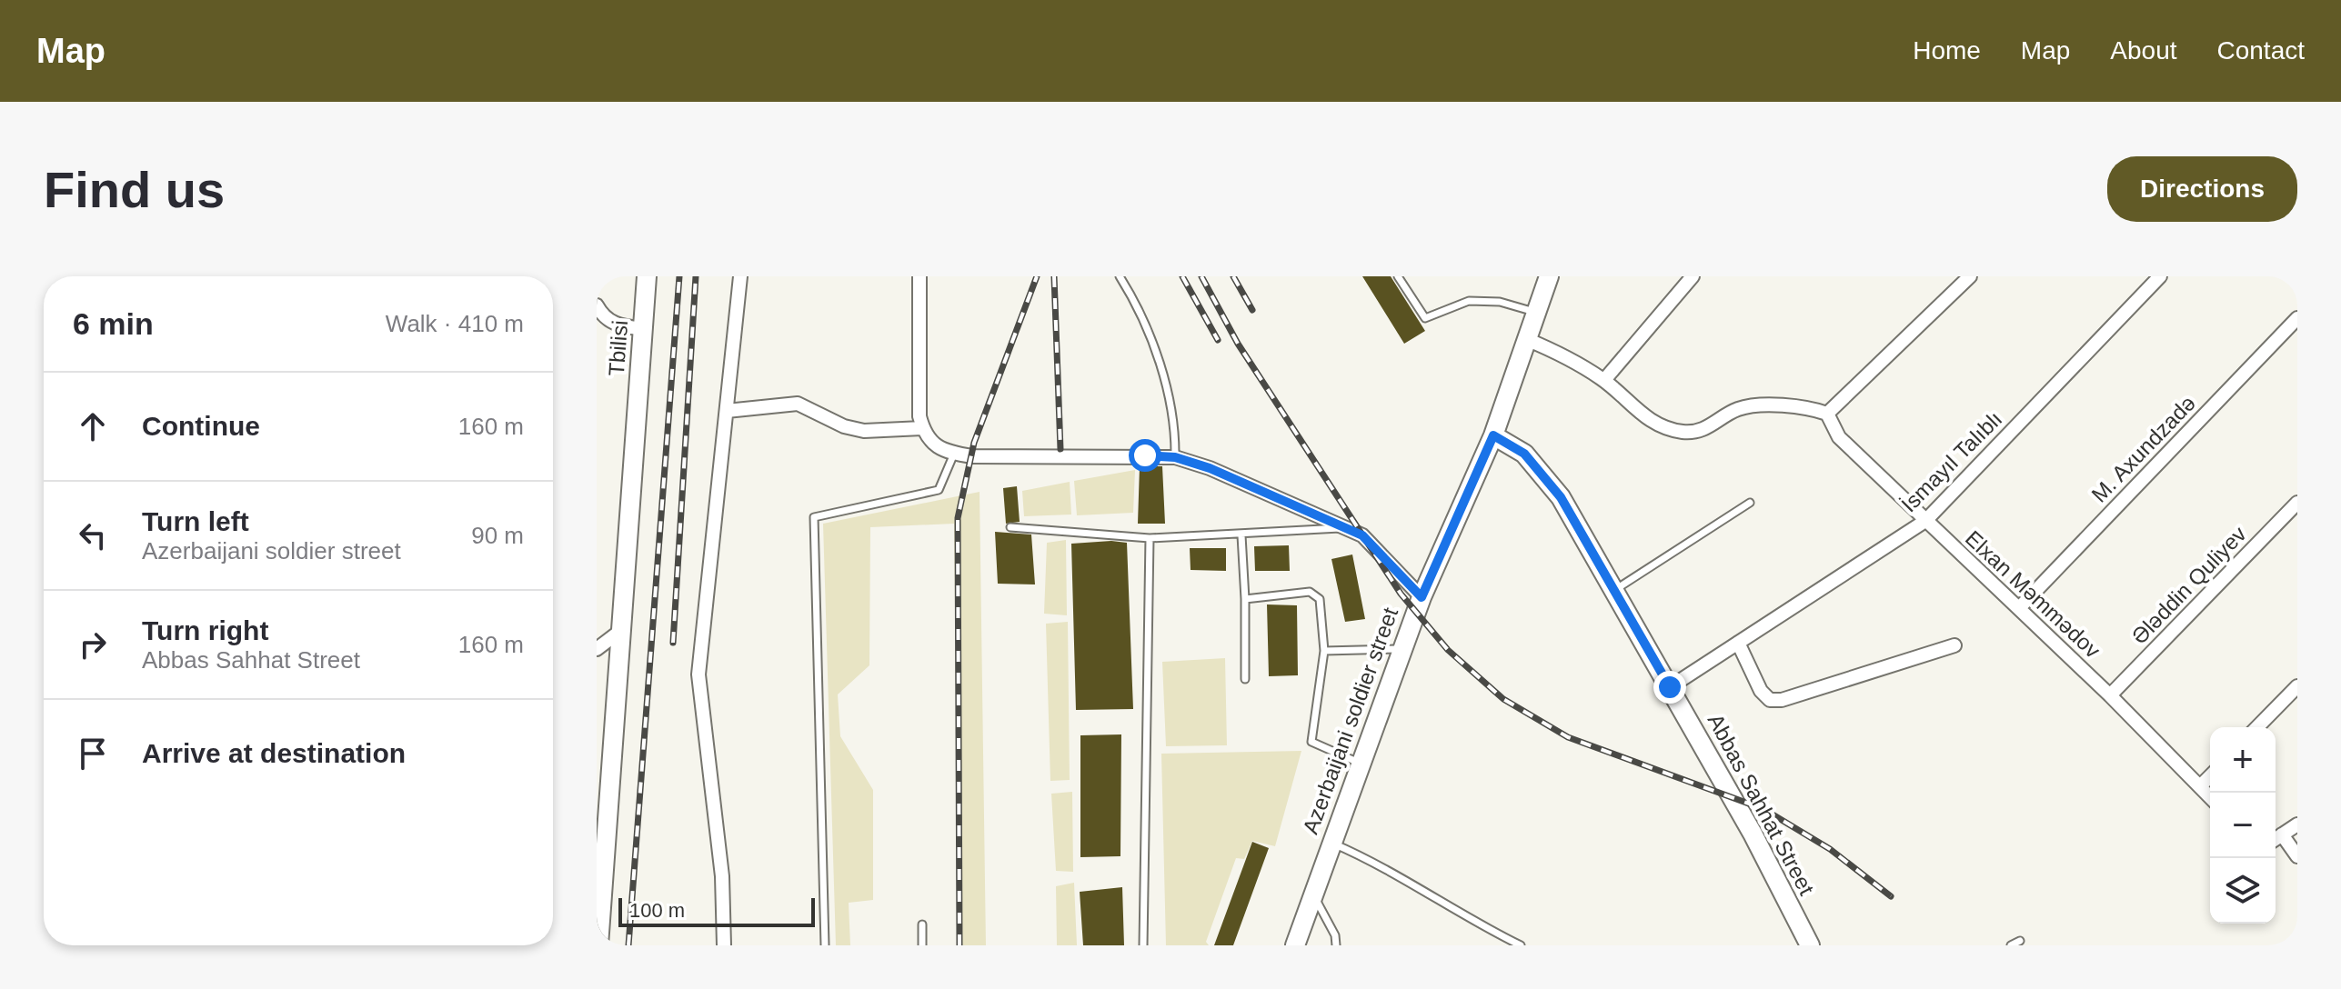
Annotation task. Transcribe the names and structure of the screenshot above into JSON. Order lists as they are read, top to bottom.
{
  "streets": {
    "main road": ["Tbilisi", "Azerbaijani soldier street", "Abbas Sahhat Street"],
    "street": [
      "M. Axundzadə",
      "İsmayıl Talıblı",
      "Ələddin Quliyev",
      "Elxan Məmmədov"
    ]
  },
  "crossings": [
    ["M. Axundzadə", "Elxan Məmmədov"],
    ["İsmayıl Talıblı", "Elxan Məmmədov"],
    ["İsmayıl Talıblı", "Abbas Sahhat Street"],
    ["Ələddin Quliyev", "Elxan Məmmədov"],
    ["Azerbaijani soldier street", "Abbas Sahhat Street"]
  ],
  "scale_bar": "100 m",
  "page": {
    "header": "Map",
    "nav": [
      "Home",
      "Map",
      "About",
      "Contact"
    ],
    "buttons": "Directions",
    "title": "Find us",
    "heading": ["6 min", "Walk · 410 m"],
    "list": [
      ["Continue", "160 m"],
      ["Turn left", "Azerbaijani soldier street", "90 m"],
      ["Turn right", "Abbas Sahhat Street", "160 m"],
      "Arrive at destination"
    ],
    "map_buttons": ["+", "−"],
    "scale": "100 m"
  }
}
